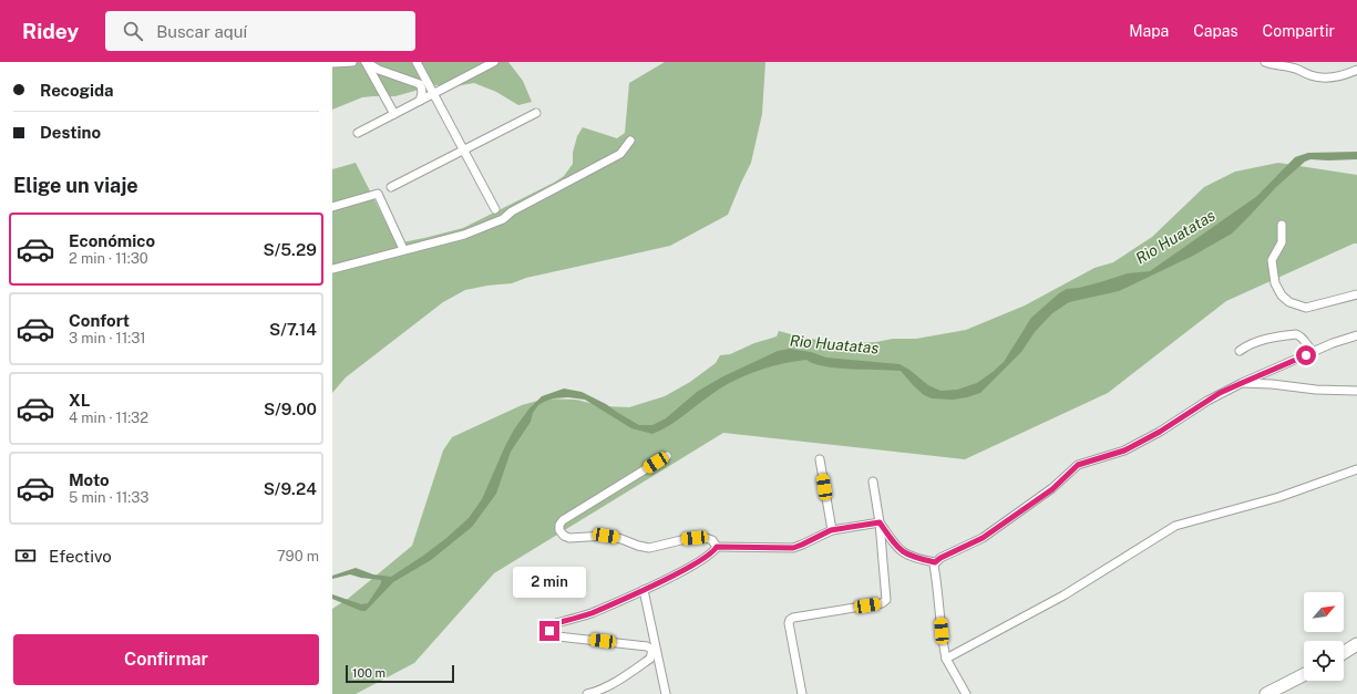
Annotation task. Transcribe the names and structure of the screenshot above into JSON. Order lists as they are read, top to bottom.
{
  "water": ["Rio Huatatas"],
  "scale_bar": "100 m",
  "north": "top right",
  "page": {
    "header": "Ridey",
    "search": "Buscar aquí",
    "nav": ["Mapa", "Capas", "Compartir"],
    "banner": ["Recogida", "Destino"],
    "heading": "Elige un viaje",
    "list": [
      {
        "name": "Económico",
        "note": "2 min · 11:30",
        "value": "S/5.29"
      },
      {
        "name": "Confort",
        "note": "3 min · 11:31",
        "value": "S/7.14"
      },
      {
        "name": "XL",
        "note": "4 min · 11:32",
        "value": "S/9.00"
      },
      {
        "name": "Moto",
        "note": "5 min · 11:33",
        "value": "S/9.24"
      }
    ],
    "pay": ["Efectivo", "790 m"],
    "bubble": "2 min",
    "buttons": "Confirmar",
    "scale": "100 m"
  }
}
